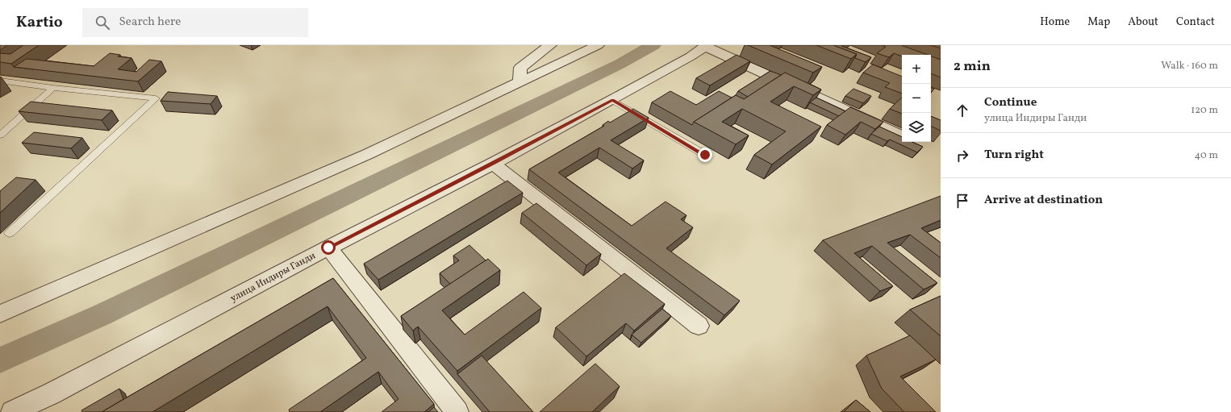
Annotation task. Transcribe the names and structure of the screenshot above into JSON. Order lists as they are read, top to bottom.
{
  "streets": {
    "street": ["улица Индиры Ганди"]
  },
  "page": {
    "header": "Kartio",
    "search": "Search here",
    "nav": [
      "Home",
      "Map",
      "About",
      "Contact"
    ],
    "heading": ["2 min", "Walk · 160 m"],
    "map_buttons": ["+", "−"],
    "list": [
      ["Continue", "улица Индиры Ганди", "120 m"],
      ["Turn right", "40 m"],
      "Arrive at destination"
    ]
  }
}
